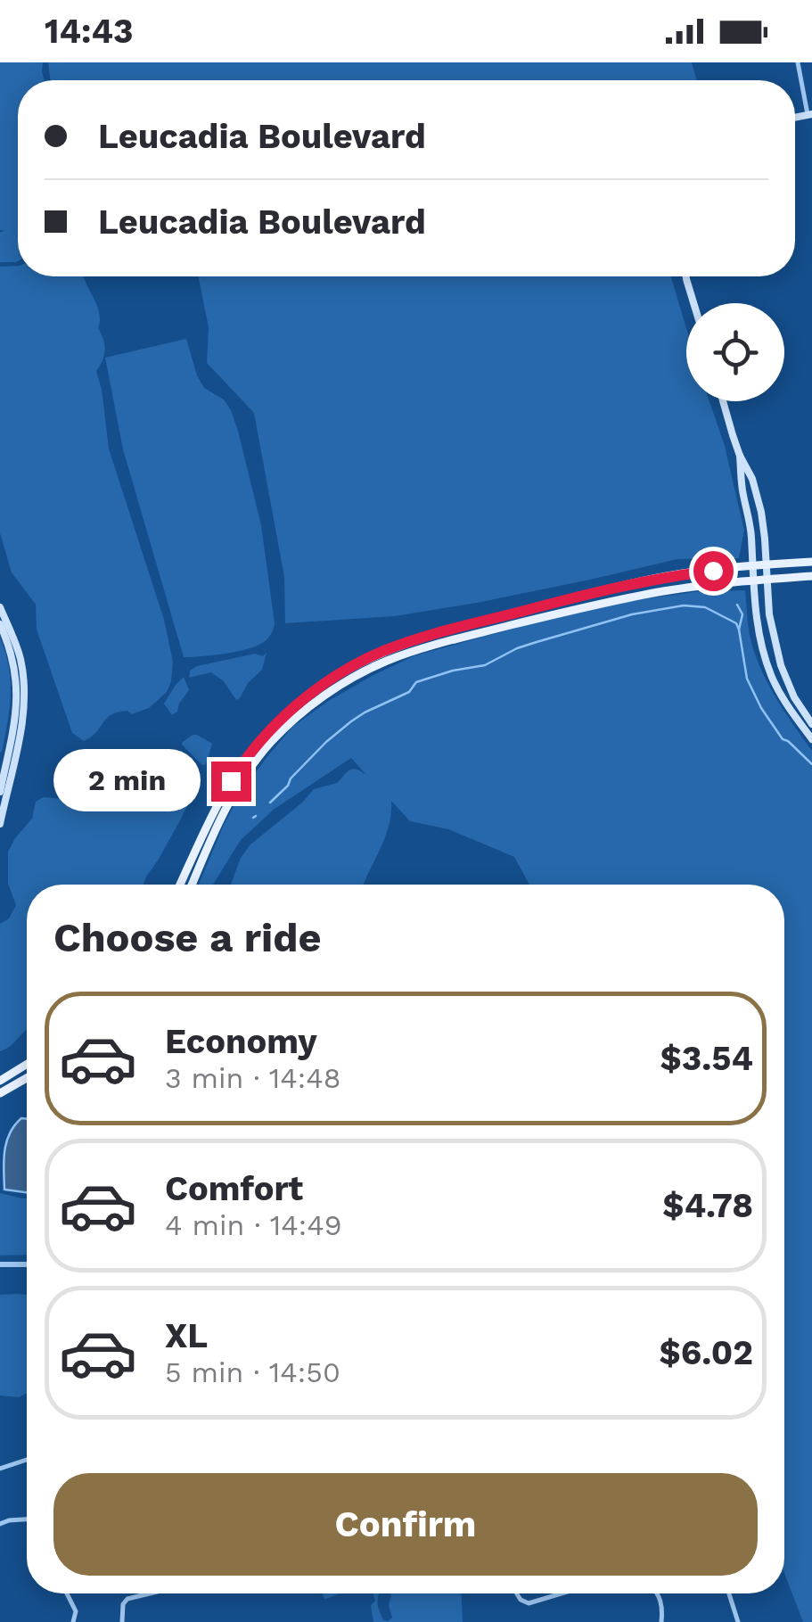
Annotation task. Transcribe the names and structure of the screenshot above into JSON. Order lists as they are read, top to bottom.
{
  "page": {
    "status": "14:43",
    "banner": ["Leucadia Boulevard", "Leucadia Boulevard"],
    "bubble": "2 min",
    "heading": "Choose a ride",
    "list": [
      {
        "name": "Economy",
        "note": "3 min · 14:48",
        "value": "$3.54"
      },
      {
        "name": "Comfort",
        "note": "4 min · 14:49",
        "value": "$4.78"
      },
      {
        "name": "XL",
        "note": "5 min · 14:50",
        "value": "$6.02"
      }
    ],
    "buttons": "Confirm"
  }
}
